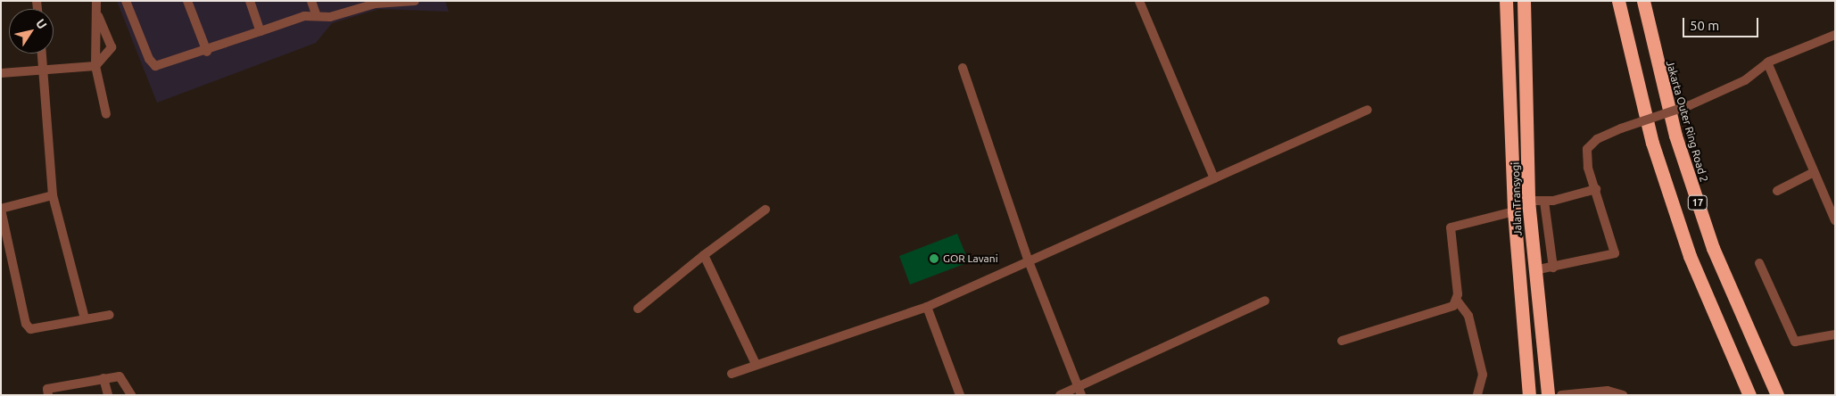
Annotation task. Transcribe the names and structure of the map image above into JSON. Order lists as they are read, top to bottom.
{
  "streets": {
    "highway": ["Jakarta Outer Ring Road 2", "Jalan Transyogi", "17"]
  },
  "places": ["GOR Lavani"],
  "scale_bar": "50 m",
  "north": "top right"
}
